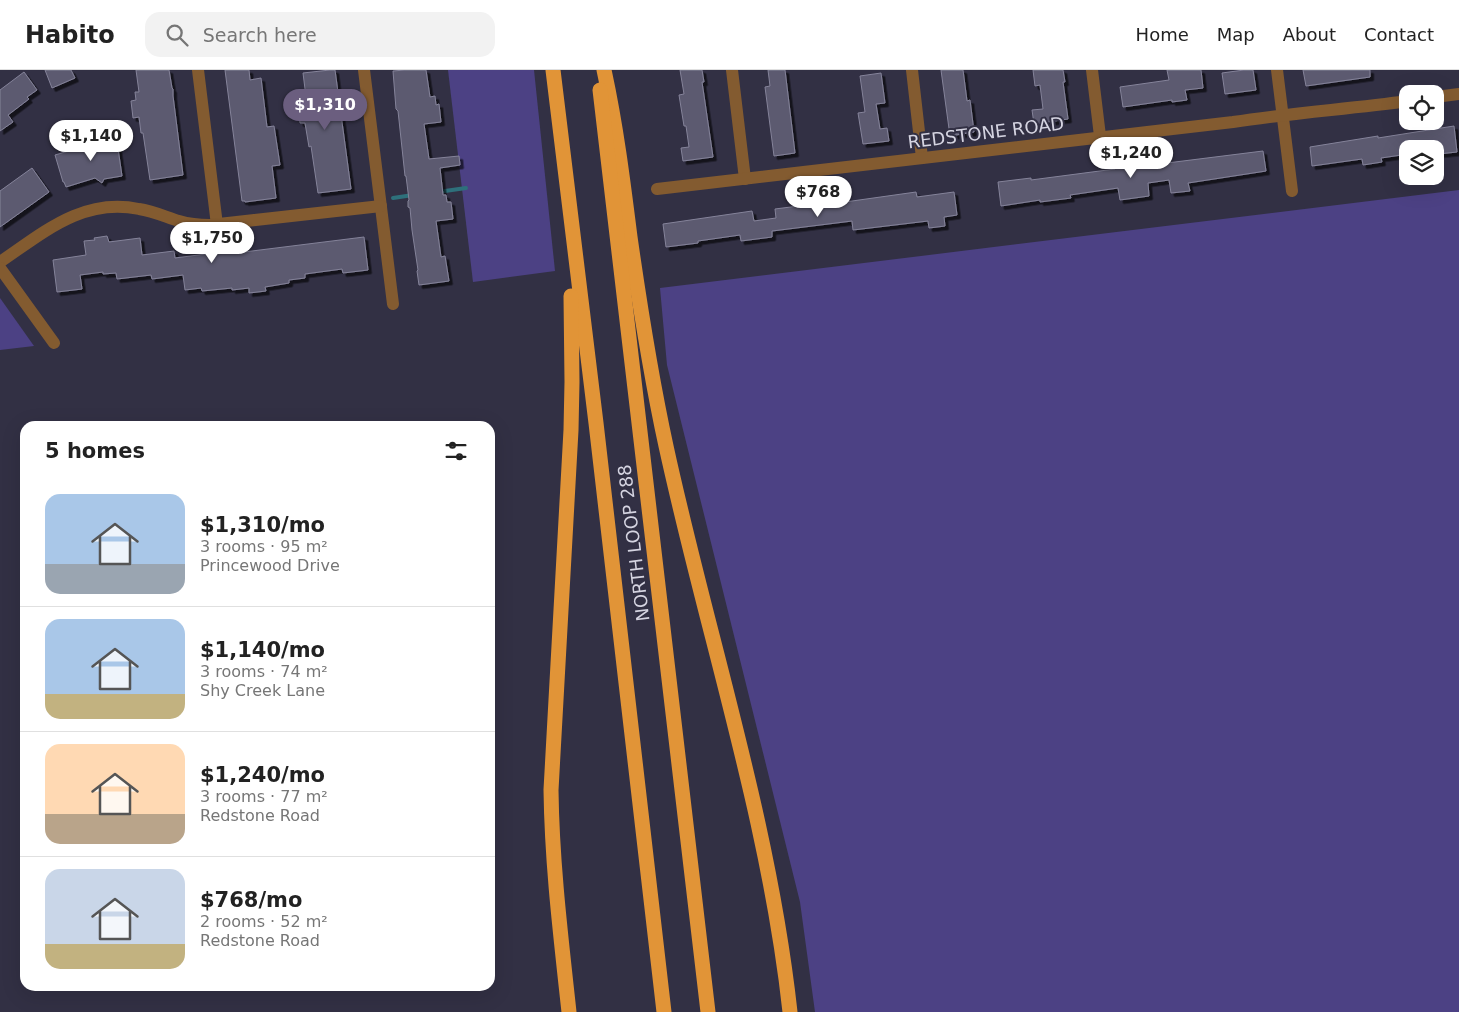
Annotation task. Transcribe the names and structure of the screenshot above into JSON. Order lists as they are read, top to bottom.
{
  "streets": {
    "highway": ["NORTH LOOP 288"],
    "street": ["REDSTONE ROAD"]
  },
  "page": {
    "header": "Habito",
    "search": "Search here",
    "nav": [
      "Home",
      "Map",
      "About",
      "Contact"
    ],
    "price": [
      "$1,310",
      "$1,140",
      "$1,240",
      "$768",
      "$1,750"
    ],
    "heading": "5 homes",
    "list": [
      {
        "name": "$1,310/mo",
        "note": "3 rooms · 95 m² · Princewood Drive"
      },
      {
        "name": "$1,140/mo",
        "note": "3 rooms · 74 m² · Shy Creek Lane"
      },
      {
        "name": "$1,240/mo",
        "note": "3 rooms · 77 m² · Redstone Road"
      },
      {
        "name": "$768/mo",
        "note": "2 rooms · 52 m² · Redstone Road"
      }
    ]
  }
}
